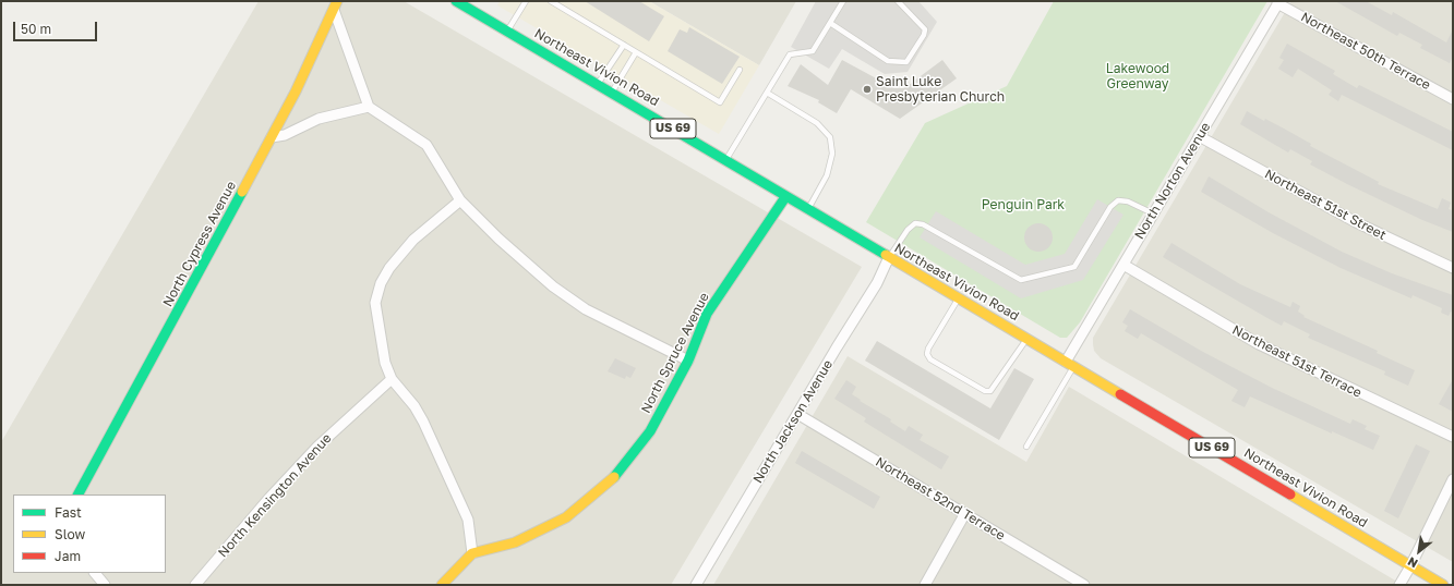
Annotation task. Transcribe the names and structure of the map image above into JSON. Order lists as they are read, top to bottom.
{
  "streets": {
    "main road": [
      "Northeast Vivion Road",
      "US 69",
      "North Cypress Avenue",
      "North Spruce Avenue"
    ],
    "street": [
      "Northeast 50th Terrace",
      "North Norton Avenue",
      "Northeast 51st Street",
      "Northeast 51st Terrace",
      "North Jackson Avenue",
      "North Kensington Avenue",
      "Northeast 52nd Terrace"
    ]
  },
  "crossings": [
    ["Northeast 50th Terrace", "North Norton Avenue"],
    ["Northeast Vivion Road", "North Norton Avenue"],
    ["Northeast Vivion Road", "North Spruce Avenue"],
    ["Northeast Vivion Road", "North Jackson Avenue"],
    ["North Norton Avenue", "Northeast 51st Street"],
    ["North Norton Avenue", "Northeast 51st Terrace"],
    ["North Jackson Avenue", "Northeast 52nd Terrace"]
  ],
  "parks": ["Lakewood Greenway", "Penguin Park"],
  "places": ["Saint Luke Presbyterian Church"],
  "legend": ["Fast", "Slow", "Jam"],
  "scale_bar": "50 m",
  "north": "bottom left"
}
